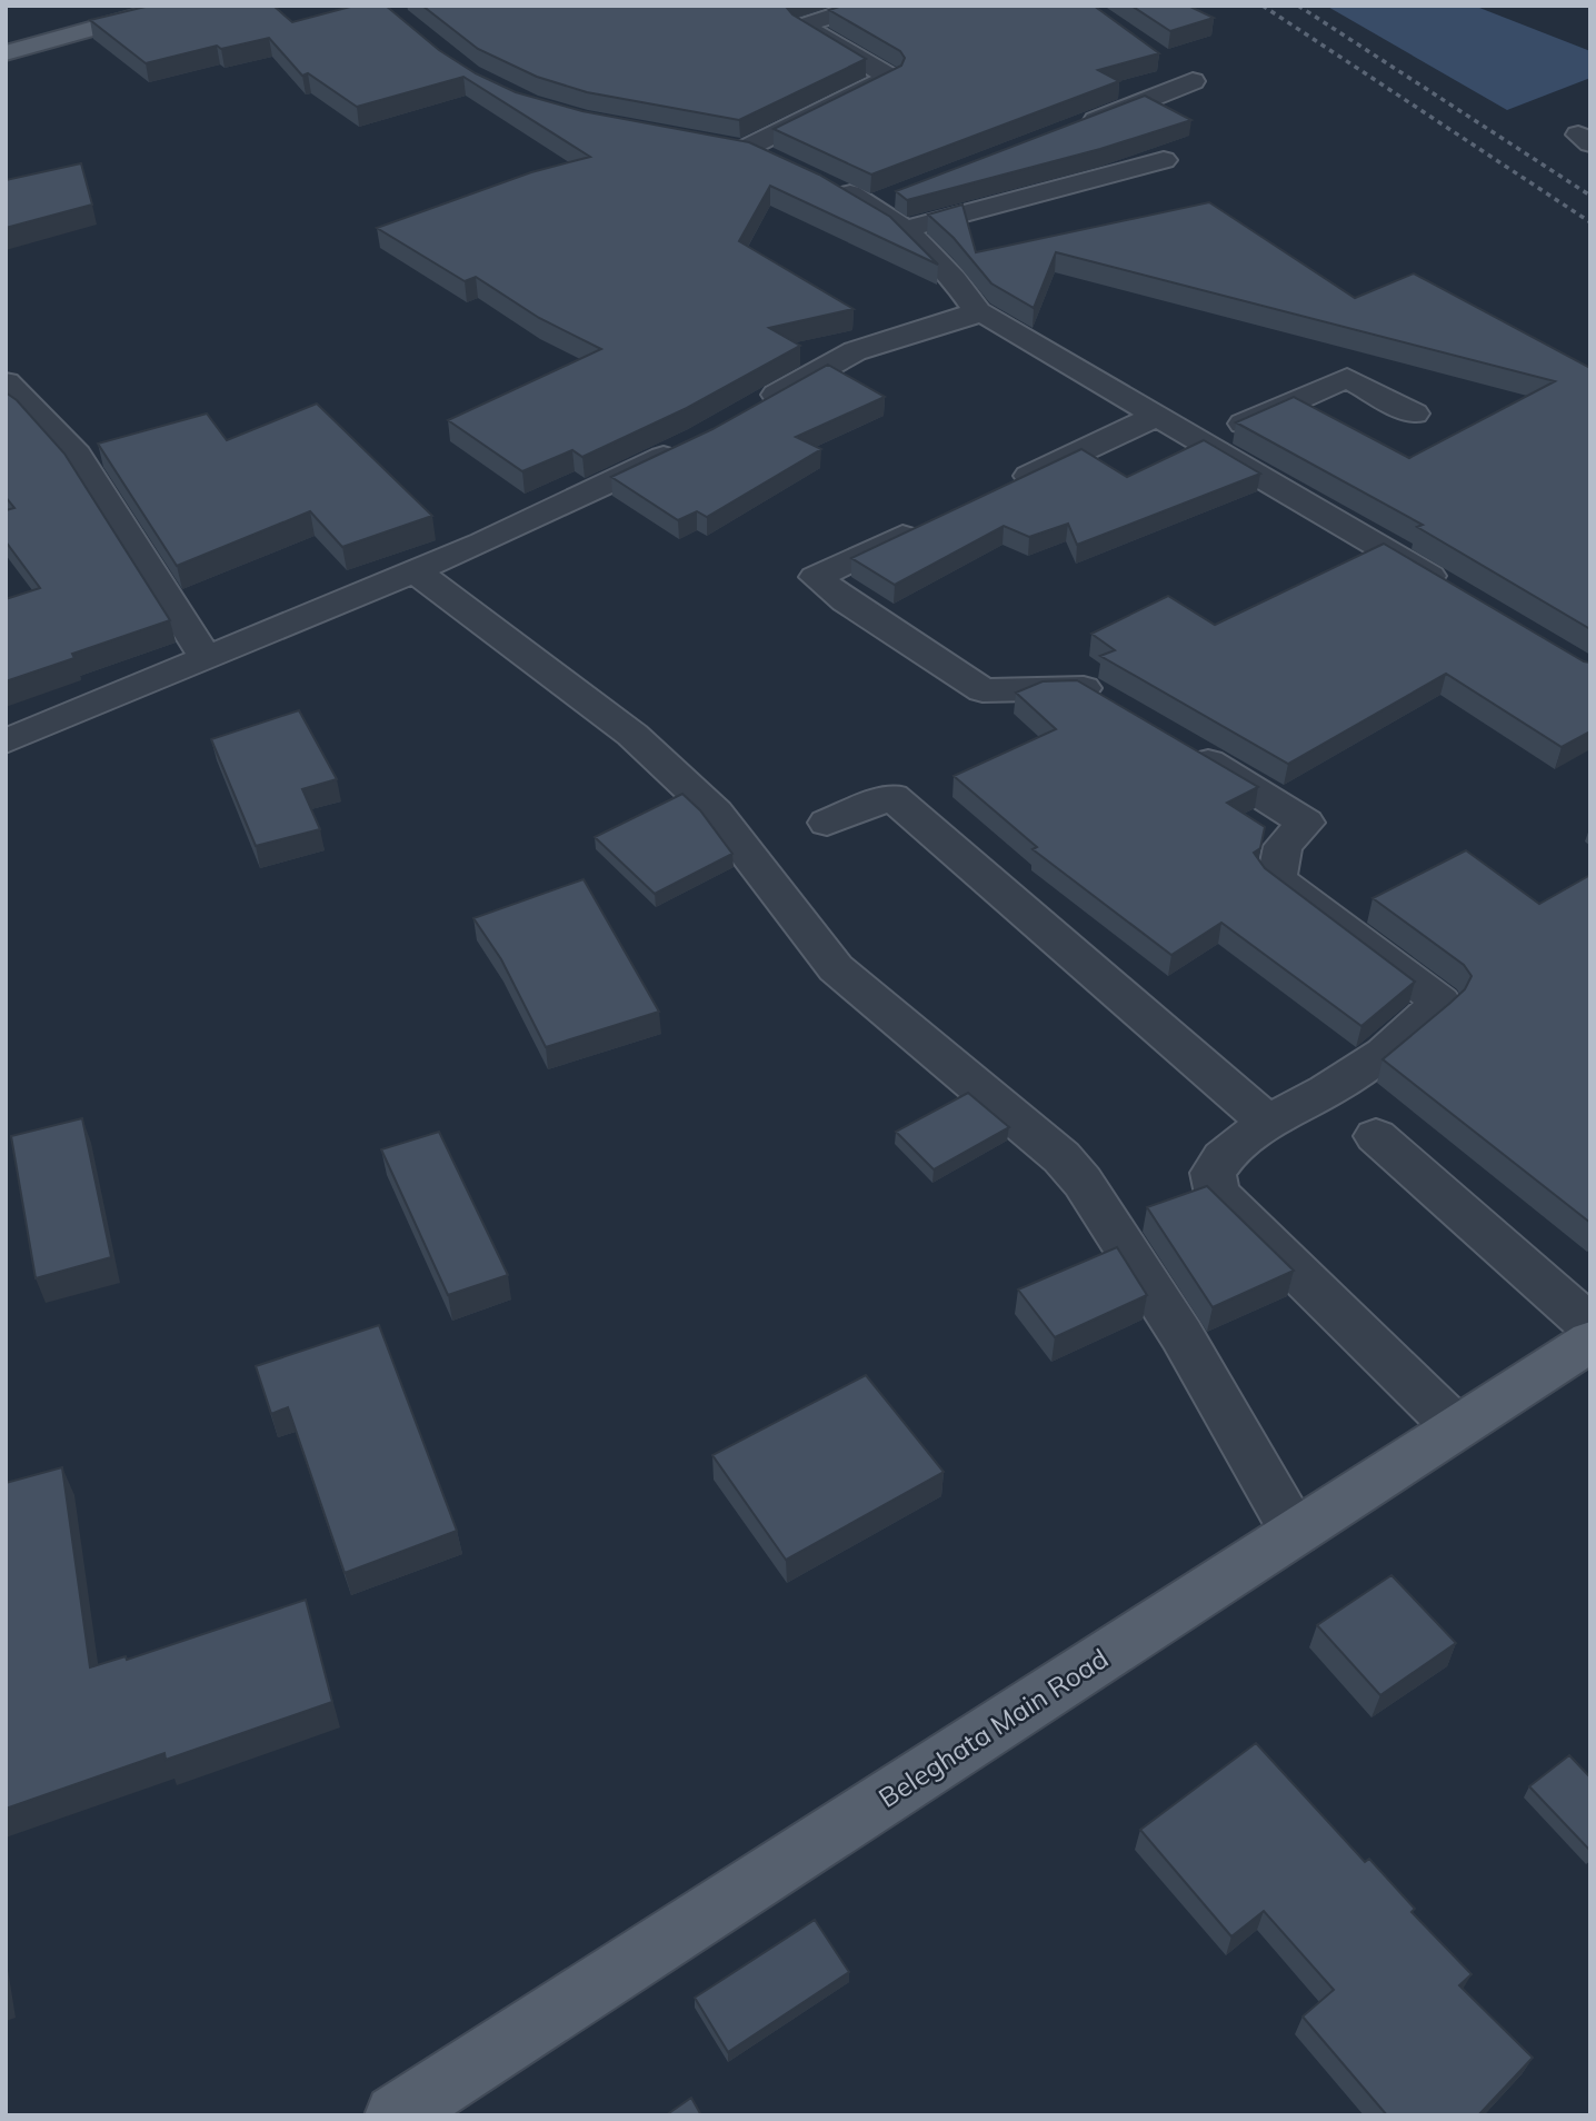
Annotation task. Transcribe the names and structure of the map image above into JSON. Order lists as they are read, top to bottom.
{
  "streets": {
    "main road": ["Beleghata Main Road"]
  }
}
